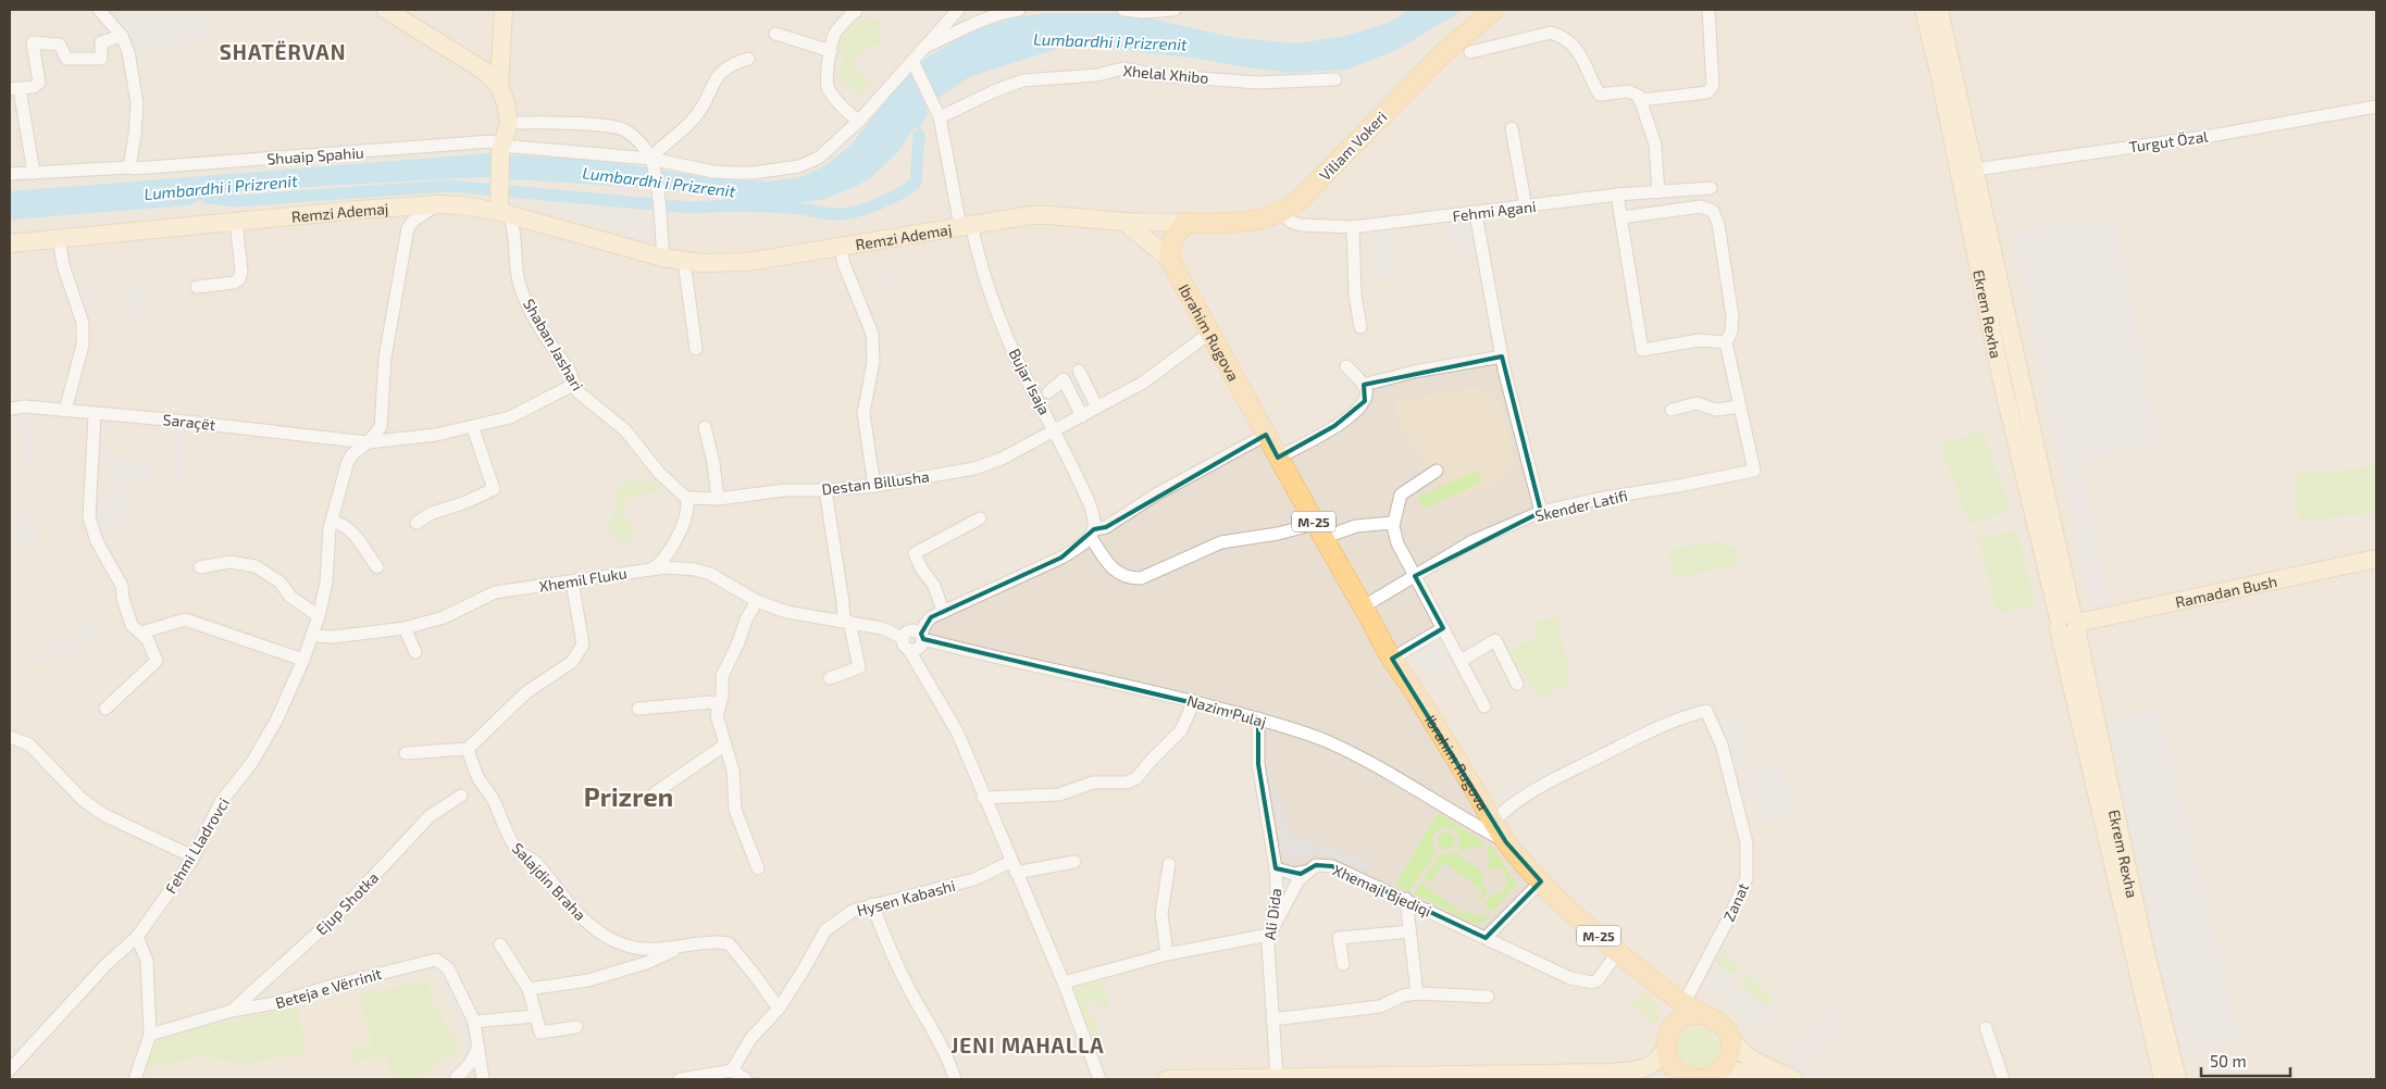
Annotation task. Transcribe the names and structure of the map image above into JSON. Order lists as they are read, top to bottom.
{
  "streets": {
    "main road": ["Viliam Vokeri", "Ibrahim Rugova", "M-25"],
    "street": [
      "Xhelal Xhibo",
      "Turgut Özal",
      "Shuaip Spahiu",
      "Fehmi Agani",
      "Remzi Ademaj",
      "Ekrem Rexha",
      "Shaban Jashari",
      "Bujar Isaja",
      "Saraçët",
      "Destan Billusha",
      "Skender Latifi",
      "Xhemil Fluku",
      "Ramadan Bush",
      "Nazim Pulaj",
      "Fehmi Lladrovci",
      "Salajdin Braha",
      "Xhemajl Bjediqi",
      "Hysen Kabashi",
      "Zanat",
      "Ejup Shotka",
      "Ali Dida",
      "Beteja e Vërrinit"
    ]
  },
  "crossings": [
    ["Turgut Özal", "Ekrem Rexha"],
    ["Viliam Vokeri", "Fehmi Agani"],
    ["Viliam Vokeri", "Remzi Ademaj"],
    ["Viliam Vokeri", "Ibrahim Rugova"],
    ["Remzi Ademaj", "Ibrahim Rugova"],
    ["Remzi Ademaj", "Shaban Jashari"],
    ["Remzi Ademaj", "Bujar Isaja"],
    ["Remzi Ademaj", "Fehmi Lladrovci"],
    ["Ekrem Rexha", "Ramadan Bush"],
    ["Ibrahim Rugova", "Destan Billusha"],
    ["Ibrahim Rugova", "Skender Latifi"],
    ["Ibrahim Rugova", "M-25"],
    ["Ibrahim Rugova", "Nazim Pulaj"],
    ["Ibrahim Rugova", "Xhemajl Bjediqi"],
    ["Ibrahim Rugova", "Zanat"],
    ["Shaban Jashari", "Saraçët"],
    ["Shaban Jashari", "Destan Billusha"],
    ["Bujar Isaja", "Destan Billusha"],
    ["Saraçët", "Fehmi Lladrovci"],
    ["M-25", "Zanat"],
    ["Xhemil Fluku", "Nazim Pulaj"],
    ["Xhemil Fluku", "Fehmi Lladrovci"],
    ["Nazim Pulaj", "Ali Dida"],
    ["Salajdin Braha", "Hysen Kabashi"],
    ["Xhemajl Bjediqi", "Ali Dida"],
    ["Ejup Shotka", "Beteja e Vërrinit"]
  ],
  "districts": ["SHATËRVAN", "Prizren", "JENI MAHALLA"],
  "water": ["Lumbardhi i Prizrenit"],
  "scale_bar": "50 m"
}
